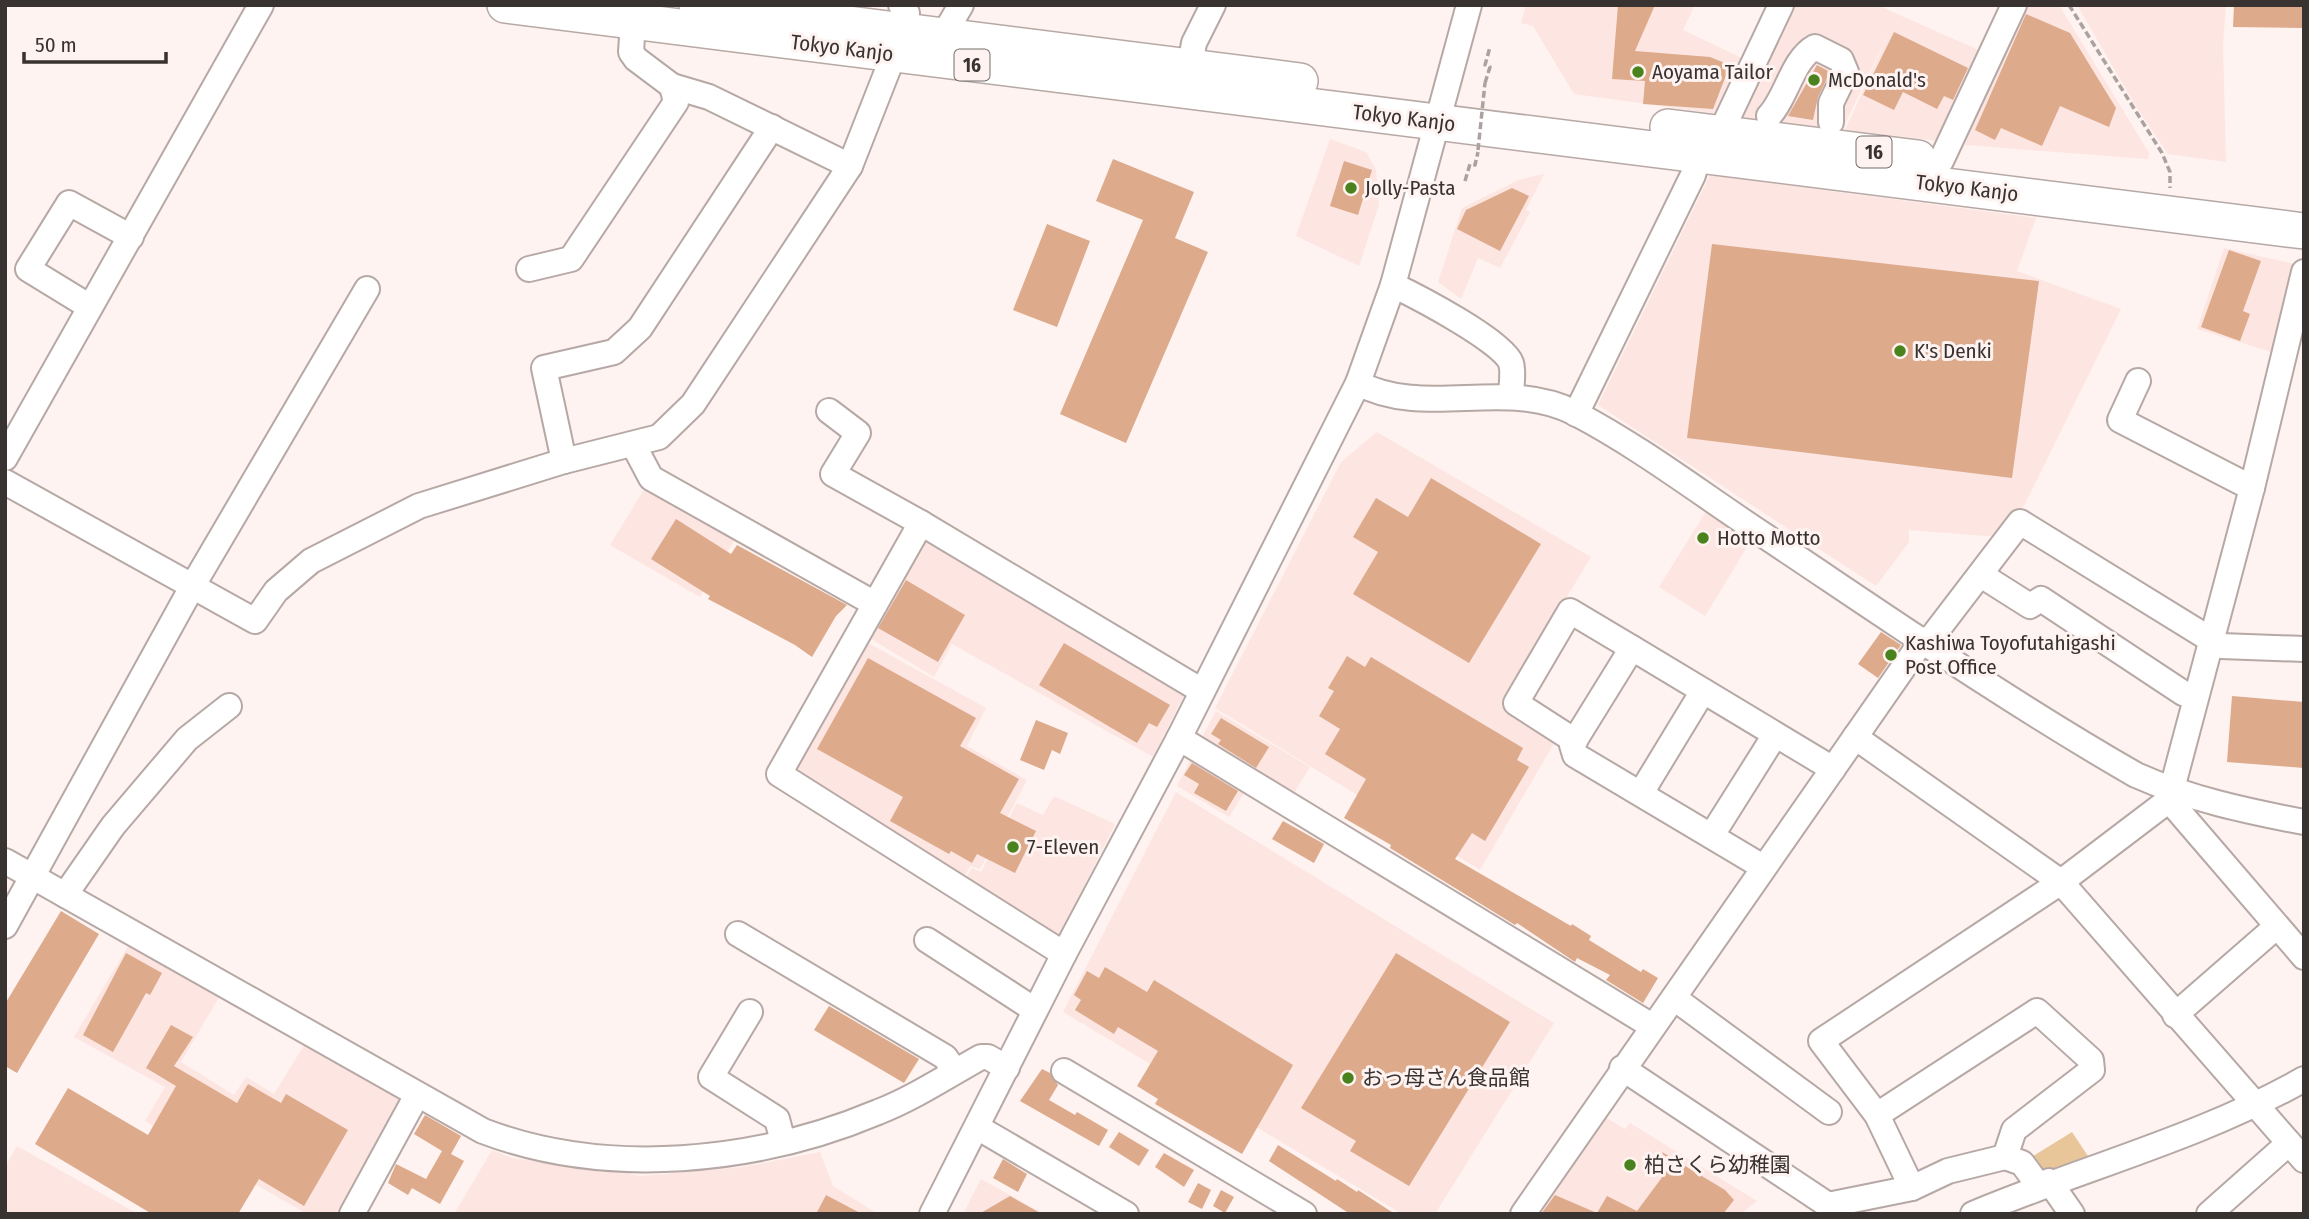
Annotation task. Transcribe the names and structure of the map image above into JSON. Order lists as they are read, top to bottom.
{
  "streets": {
    "highway": ["Tokyo Kanjo", "16"]
  },
  "places": [
    "Aoyama Tailor",
    "McDonald's",
    "Jolly-Pasta",
    "K's Denki",
    "Hotto Motto",
    "Kashiwa Toyofutahigashi Post Office",
    "7-Eleven",
    "おっ母さん食品館",
    "柏さくら幼稚園"
  ],
  "scale_bar": "50 m"
}
